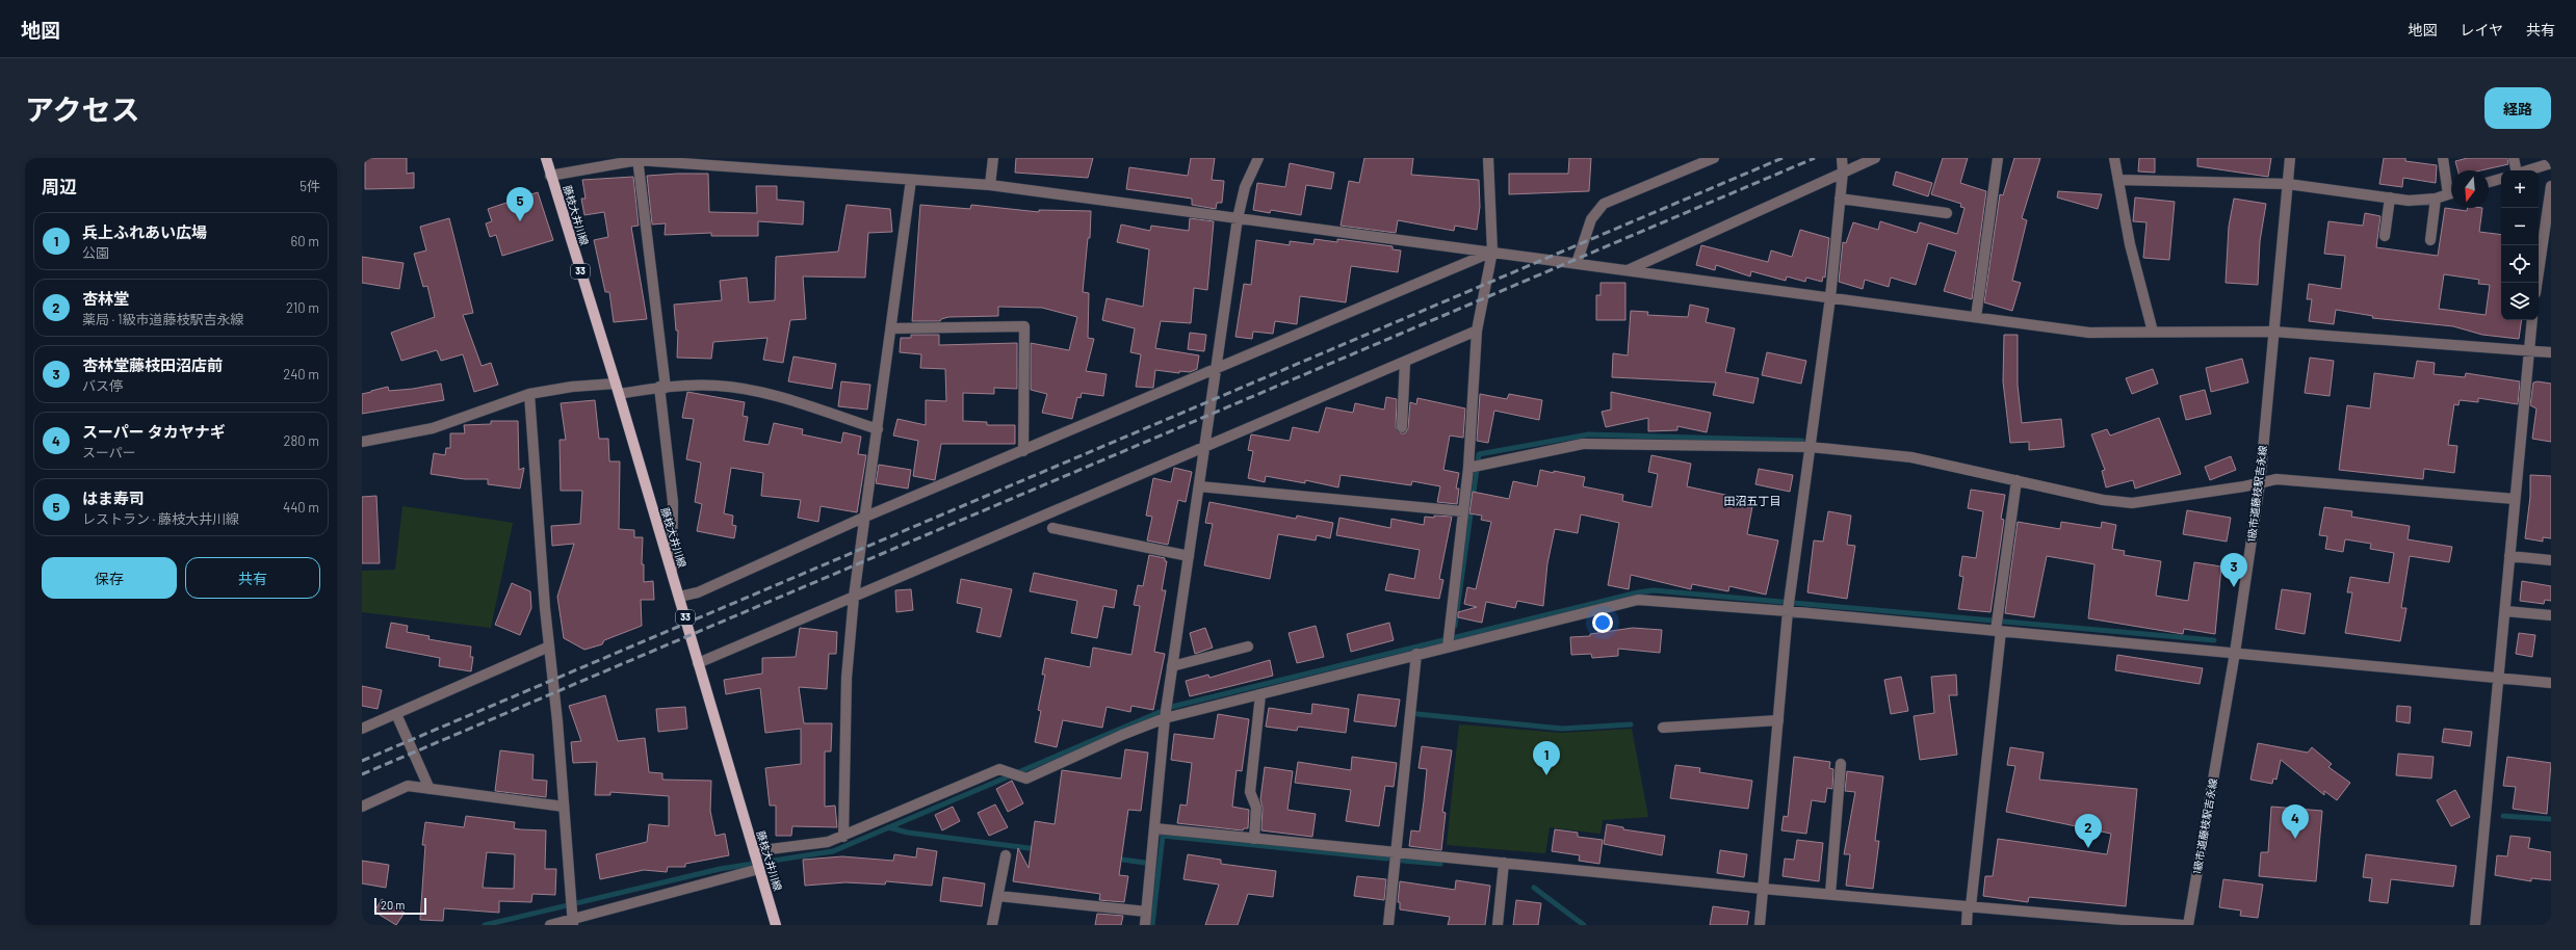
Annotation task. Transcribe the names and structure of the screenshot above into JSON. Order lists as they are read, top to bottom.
{
  "streets": {
    "main road": ["藤枝大井川線", "33"],
    "street": ["1級市道藤枝駅吉永線"]
  },
  "districts": ["田沼五丁目"],
  "scale_bar": "20 m",
  "north": "bottom",
  "page": {
    "header": "地図",
    "nav": ["地図", "レイヤ", "共有"],
    "title": "アクセス",
    "buttons": [
      "経路",
      ["保存", "共有"]
    ],
    "heading": ["周辺", "5件"],
    "map_buttons": ["+", "−"],
    "pins": [
      "5",
      "3",
      "1",
      "4",
      "2"
    ],
    "list": [
      {
        "mark": "1",
        "name": "兵上ふれあい広場",
        "note": "公園",
        "value": "60 m"
      },
      {
        "mark": "2",
        "name": "杏林堂",
        "note": "薬局 · 1級市道藤枝駅吉永線",
        "value": "210 m"
      },
      {
        "mark": "3",
        "name": "杏林堂藤枝田沼店前",
        "note": "バス停",
        "value": "240 m"
      },
      {
        "mark": "4",
        "name": "スーパー タカヤナギ",
        "note": "スーパー",
        "value": "280 m"
      },
      {
        "mark": "5",
        "name": "はま寿司",
        "note": "レストラン · 藤枝大井川線",
        "value": "440 m"
      }
    ],
    "scale": "20 m"
  }
}
